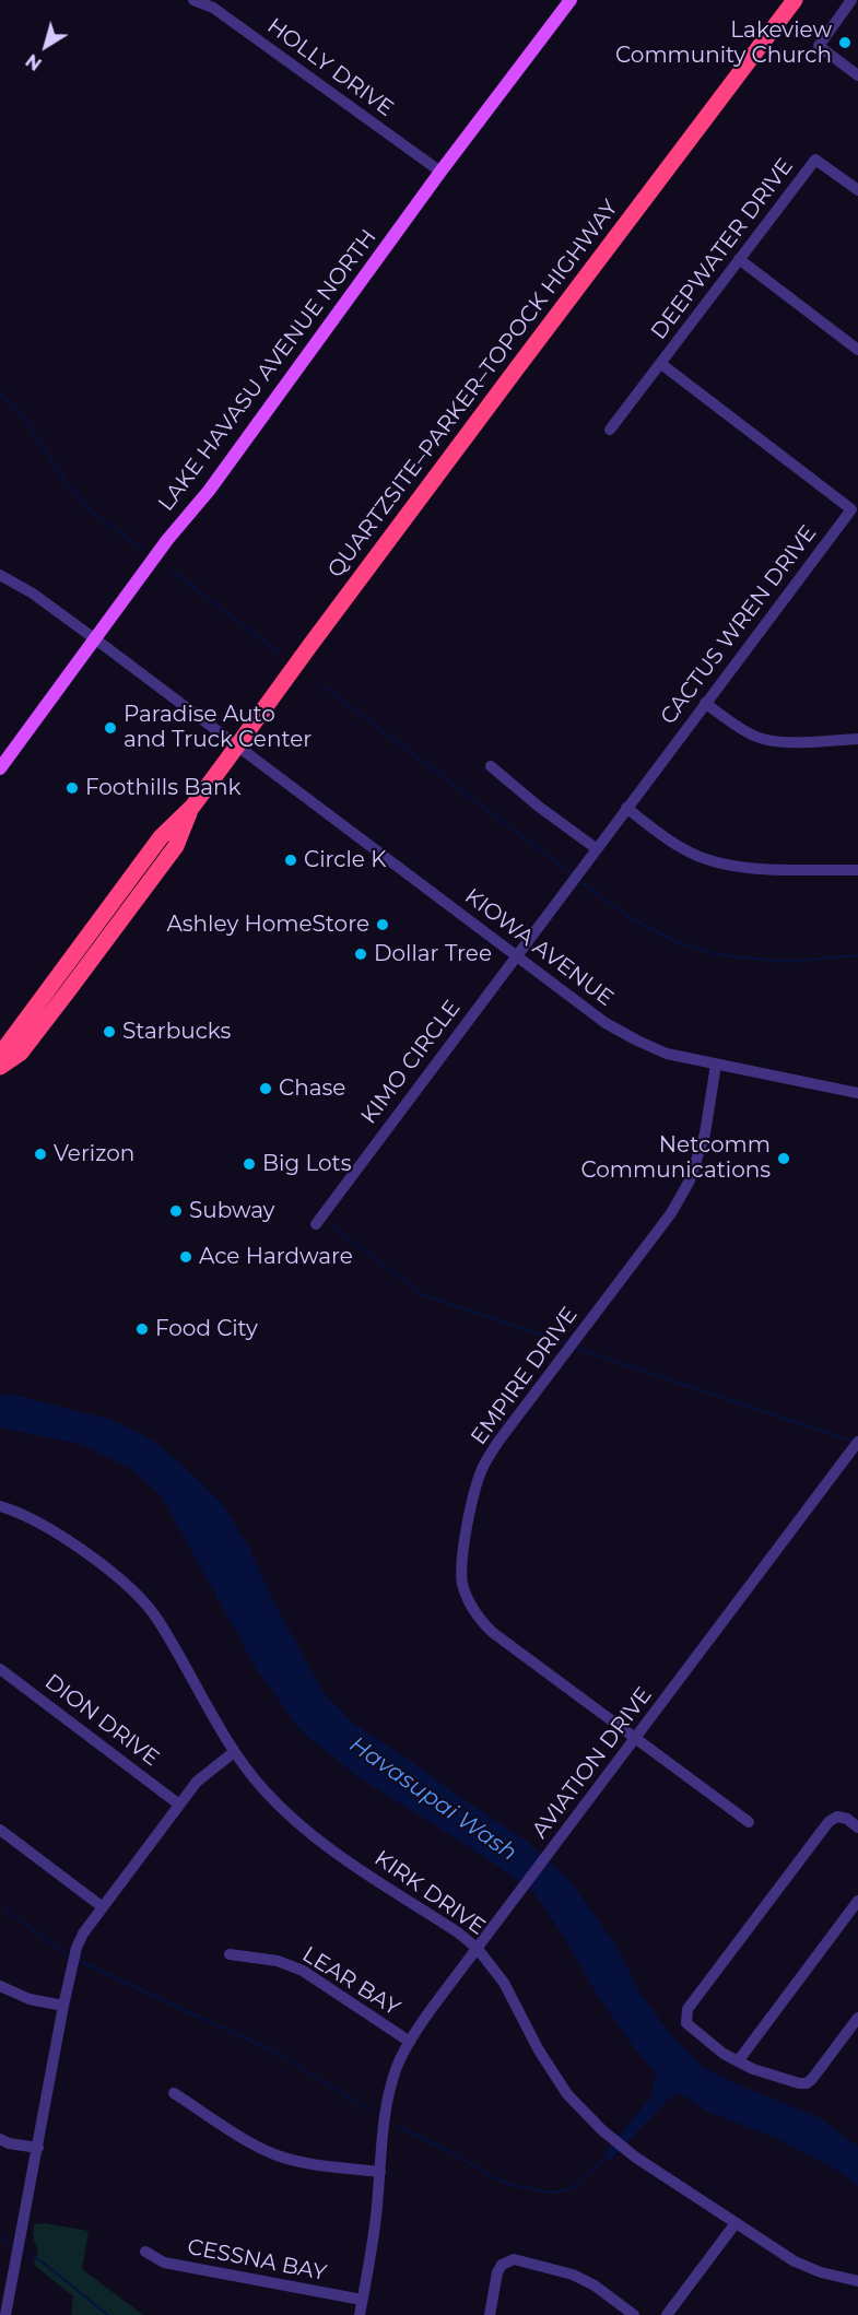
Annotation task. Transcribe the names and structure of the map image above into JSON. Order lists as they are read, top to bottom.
{
  "streets": {
    "highway": ["QUARTZSITE–PARKER–TOPOCK HIGHWAY"],
    "main road": ["LAKE HAVASU AVENUE NORTH"],
    "street": [
      "HOLLY DRIVE",
      "DEEPWATER DRIVE",
      "CACTUS WREN DRIVE",
      "KIOWA AVENUE",
      "KIMO CIRCLE",
      "EMPIRE DRIVE",
      "DION DRIVE",
      "AVIATION DRIVE",
      "KIRK DRIVE",
      "LEAR BAY",
      "CESSNA BAY"
    ]
  },
  "crossings": [
    ["HOLLY DRIVE", "LAKE HAVASU AVENUE NORTH"],
    ["DEEPWATER DRIVE", "CACTUS WREN DRIVE"],
    ["LAKE HAVASU AVENUE NORTH", "KIOWA AVENUE"],
    ["QUARTZSITE–PARKER–TOPOCK HIGHWAY", "KIOWA AVENUE"],
    ["CACTUS WREN DRIVE", "KIOWA AVENUE"],
    ["CACTUS WREN DRIVE", "KIMO CIRCLE"],
    ["KIOWA AVENUE", "KIMO CIRCLE"],
    ["KIOWA AVENUE", "EMPIRE DRIVE"],
    ["EMPIRE DRIVE", "AVIATION DRIVE"],
    ["AVIATION DRIVE", "KIRK DRIVE"],
    ["AVIATION DRIVE", "LEAR BAY"],
    ["AVIATION DRIVE", "CESSNA BAY"]
  ],
  "water": ["Havasupai Wash"],
  "places": [
    "Lakeview Community Church",
    "Paradise Auto and Truck Center",
    "Foothills Bank",
    "Circle K",
    "Ashley HomeStore",
    "Dollar Tree",
    "Starbucks",
    "Chase",
    "Verizon",
    "Netcomm Communications",
    "Big Lots",
    "Subway",
    "Ace Hardware",
    "Food City"
  ],
  "north": "bottom left"
}
